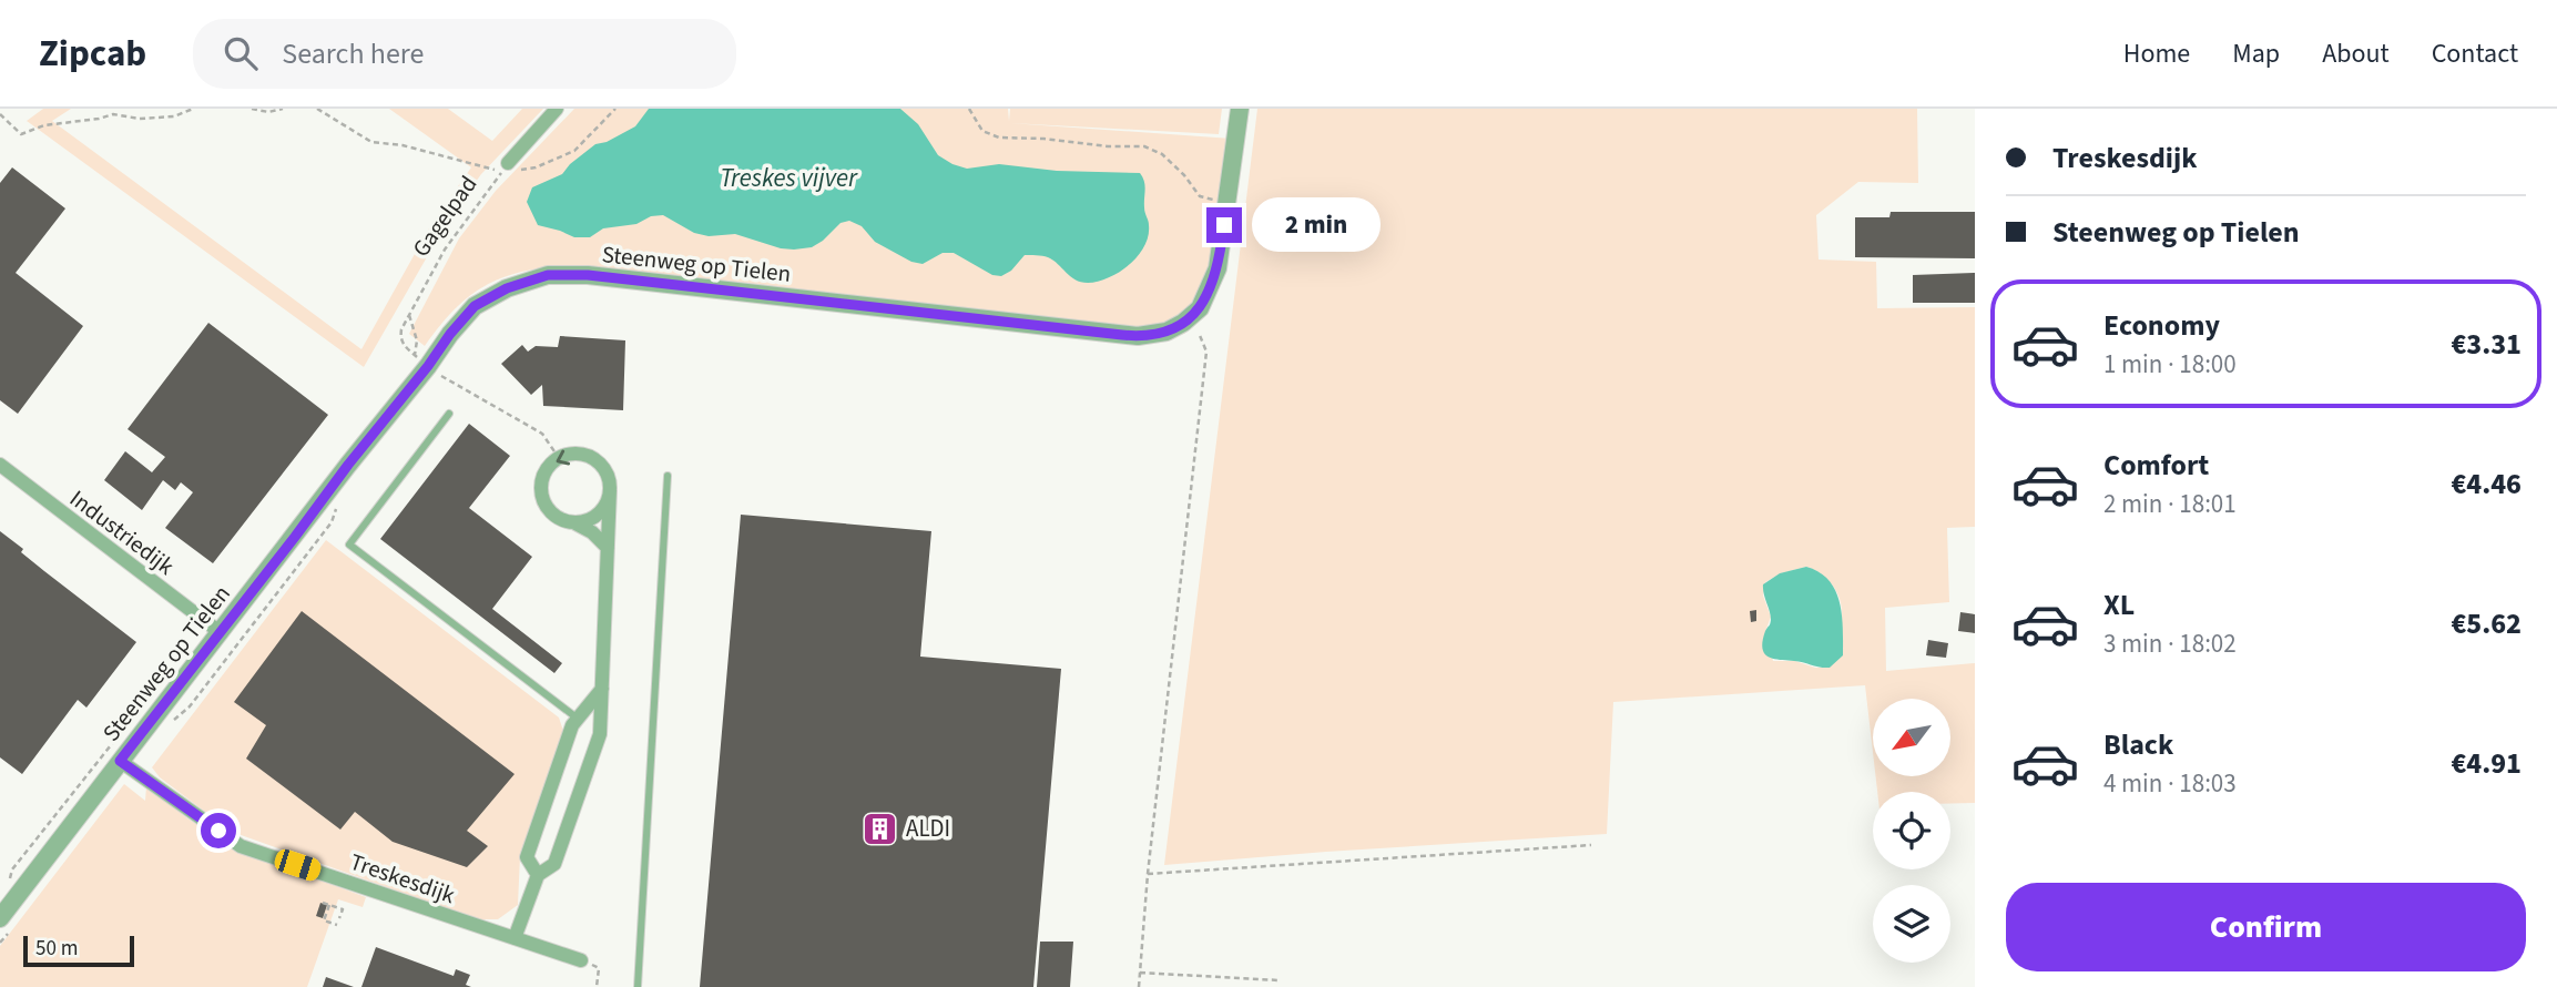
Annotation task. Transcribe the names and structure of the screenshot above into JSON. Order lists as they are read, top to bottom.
{
  "streets": {
    "street": [
      "Gagelpad",
      "Steenweg op Tielen",
      "Industriedijk",
      "Treskesdijk"
    ]
  },
  "crossings": [
    ["Steenweg op Tielen", "Industriedijk"],
    ["Steenweg op Tielen", "Treskesdijk"]
  ],
  "water": ["Treskes vijver"],
  "places": {
    "building": ["ALDI"]
  },
  "scale_bar": "50 m",
  "north": "bottom left",
  "page": {
    "header": "Zipcab",
    "search": "Search here",
    "nav": [
      "Home",
      "Map",
      "About",
      "Contact"
    ],
    "banner": ["Treskesdijk", "Steenweg op Tielen"],
    "bubble": "2 min",
    "list": [
      {
        "name": "Economy",
        "note": "1 min · 18:00",
        "value": "€3.31"
      },
      {
        "name": "Comfort",
        "note": "2 min · 18:01",
        "value": "€4.46"
      },
      {
        "name": "XL",
        "note": "3 min · 18:02",
        "value": "€5.62"
      },
      {
        "name": "Black",
        "note": "4 min · 18:03",
        "value": "€4.91"
      }
    ],
    "buttons": "Confirm",
    "scale": "50 m"
  }
}
